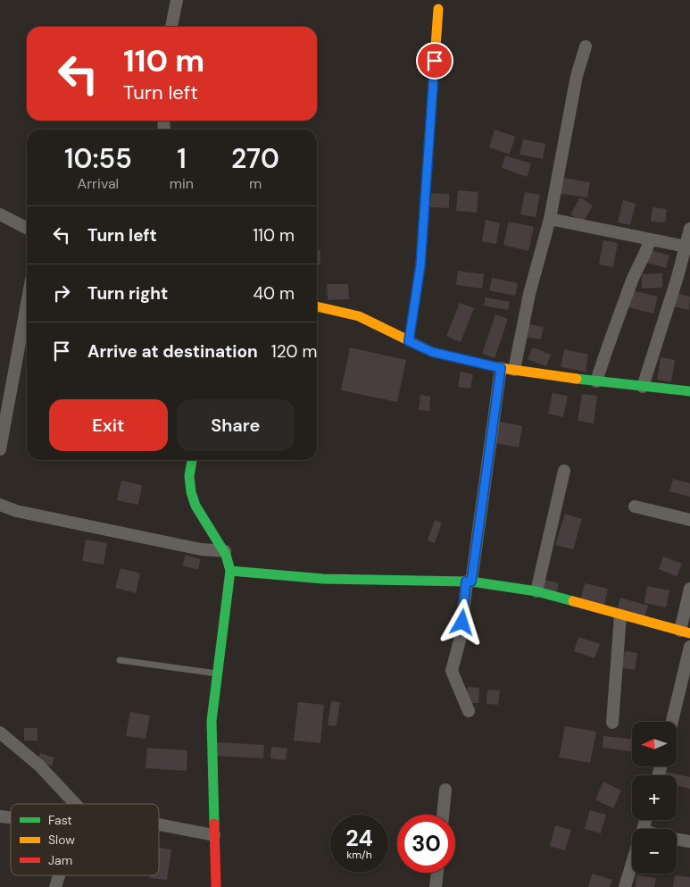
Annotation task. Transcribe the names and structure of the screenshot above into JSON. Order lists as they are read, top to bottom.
{
  "legend": ["Fast", "Slow", "Jam"],
  "north": "left",
  "page": {
    "turn": ["110 m", "Turn left"],
    "eta": [
      "10:55",
      "Arrival",
      "1",
      "min",
      "270",
      "m"
    ],
    "list": [
      {
        "name": "Turn left",
        "value": "110 m"
      },
      {
        "name": "Turn right",
        "value": "40 m"
      },
      {
        "name": "Arrive at destination",
        "value": "120 m"
      }
    ],
    "buttons": ["Exit", "Share"],
    "map_buttons": ["+", "−"],
    "speed": "24 km/h",
    "limit": "30"
  }
}
